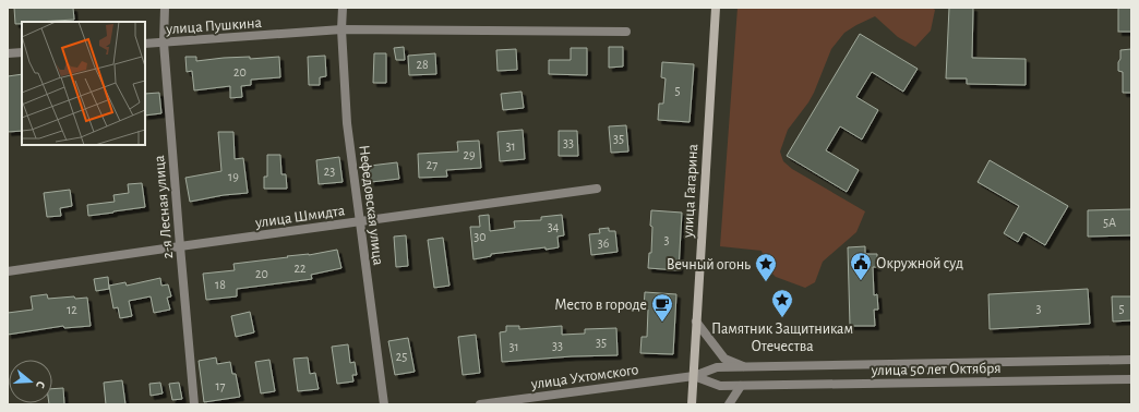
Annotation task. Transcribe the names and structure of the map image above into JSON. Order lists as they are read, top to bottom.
{
  "streets": {
    "main road": ["улица Гагарина"],
    "street": [
      "улица Пушкина",
      "Нефедовская улица",
      "2-я Лесная улица",
      "улица Шмидта",
      "улица 50 лет Октября",
      "улица Ухтомского"
    ]
  },
  "crossings": [
    ["улица Пушкина", "Нефедовская улица"],
    ["улица Пушкина", "2-я Лесная улица"],
    ["улица Гагарина", "улица 50 лет Октября"],
    ["улица Гагарина", "улица Ухтомского"],
    ["Нефедовская улица", "улица Шмидта"],
    ["2-я Лесная улица", "улица Шмидта"],
    ["улица 50 лет Октября", "улица Ухтомского"]
  ],
  "places": {
    "public building": ["Окружной суд"],
    "place": ["Вечный огонь", "Памятник Защитникам Отечества"],
    "cafe": ["Место в городе"]
  },
  "house_numbers": [
    "28",
    "20",
    "5",
    "35",
    "33",
    "31",
    "29",
    "27",
    "23",
    "19",
    "5А",
    "34",
    "30",
    "3",
    "36",
    "22",
    "20",
    "18",
    "3",
    "5",
    "12",
    "35",
    "33",
    "31",
    "25",
    "17"
  ],
  "north": "right"
}
